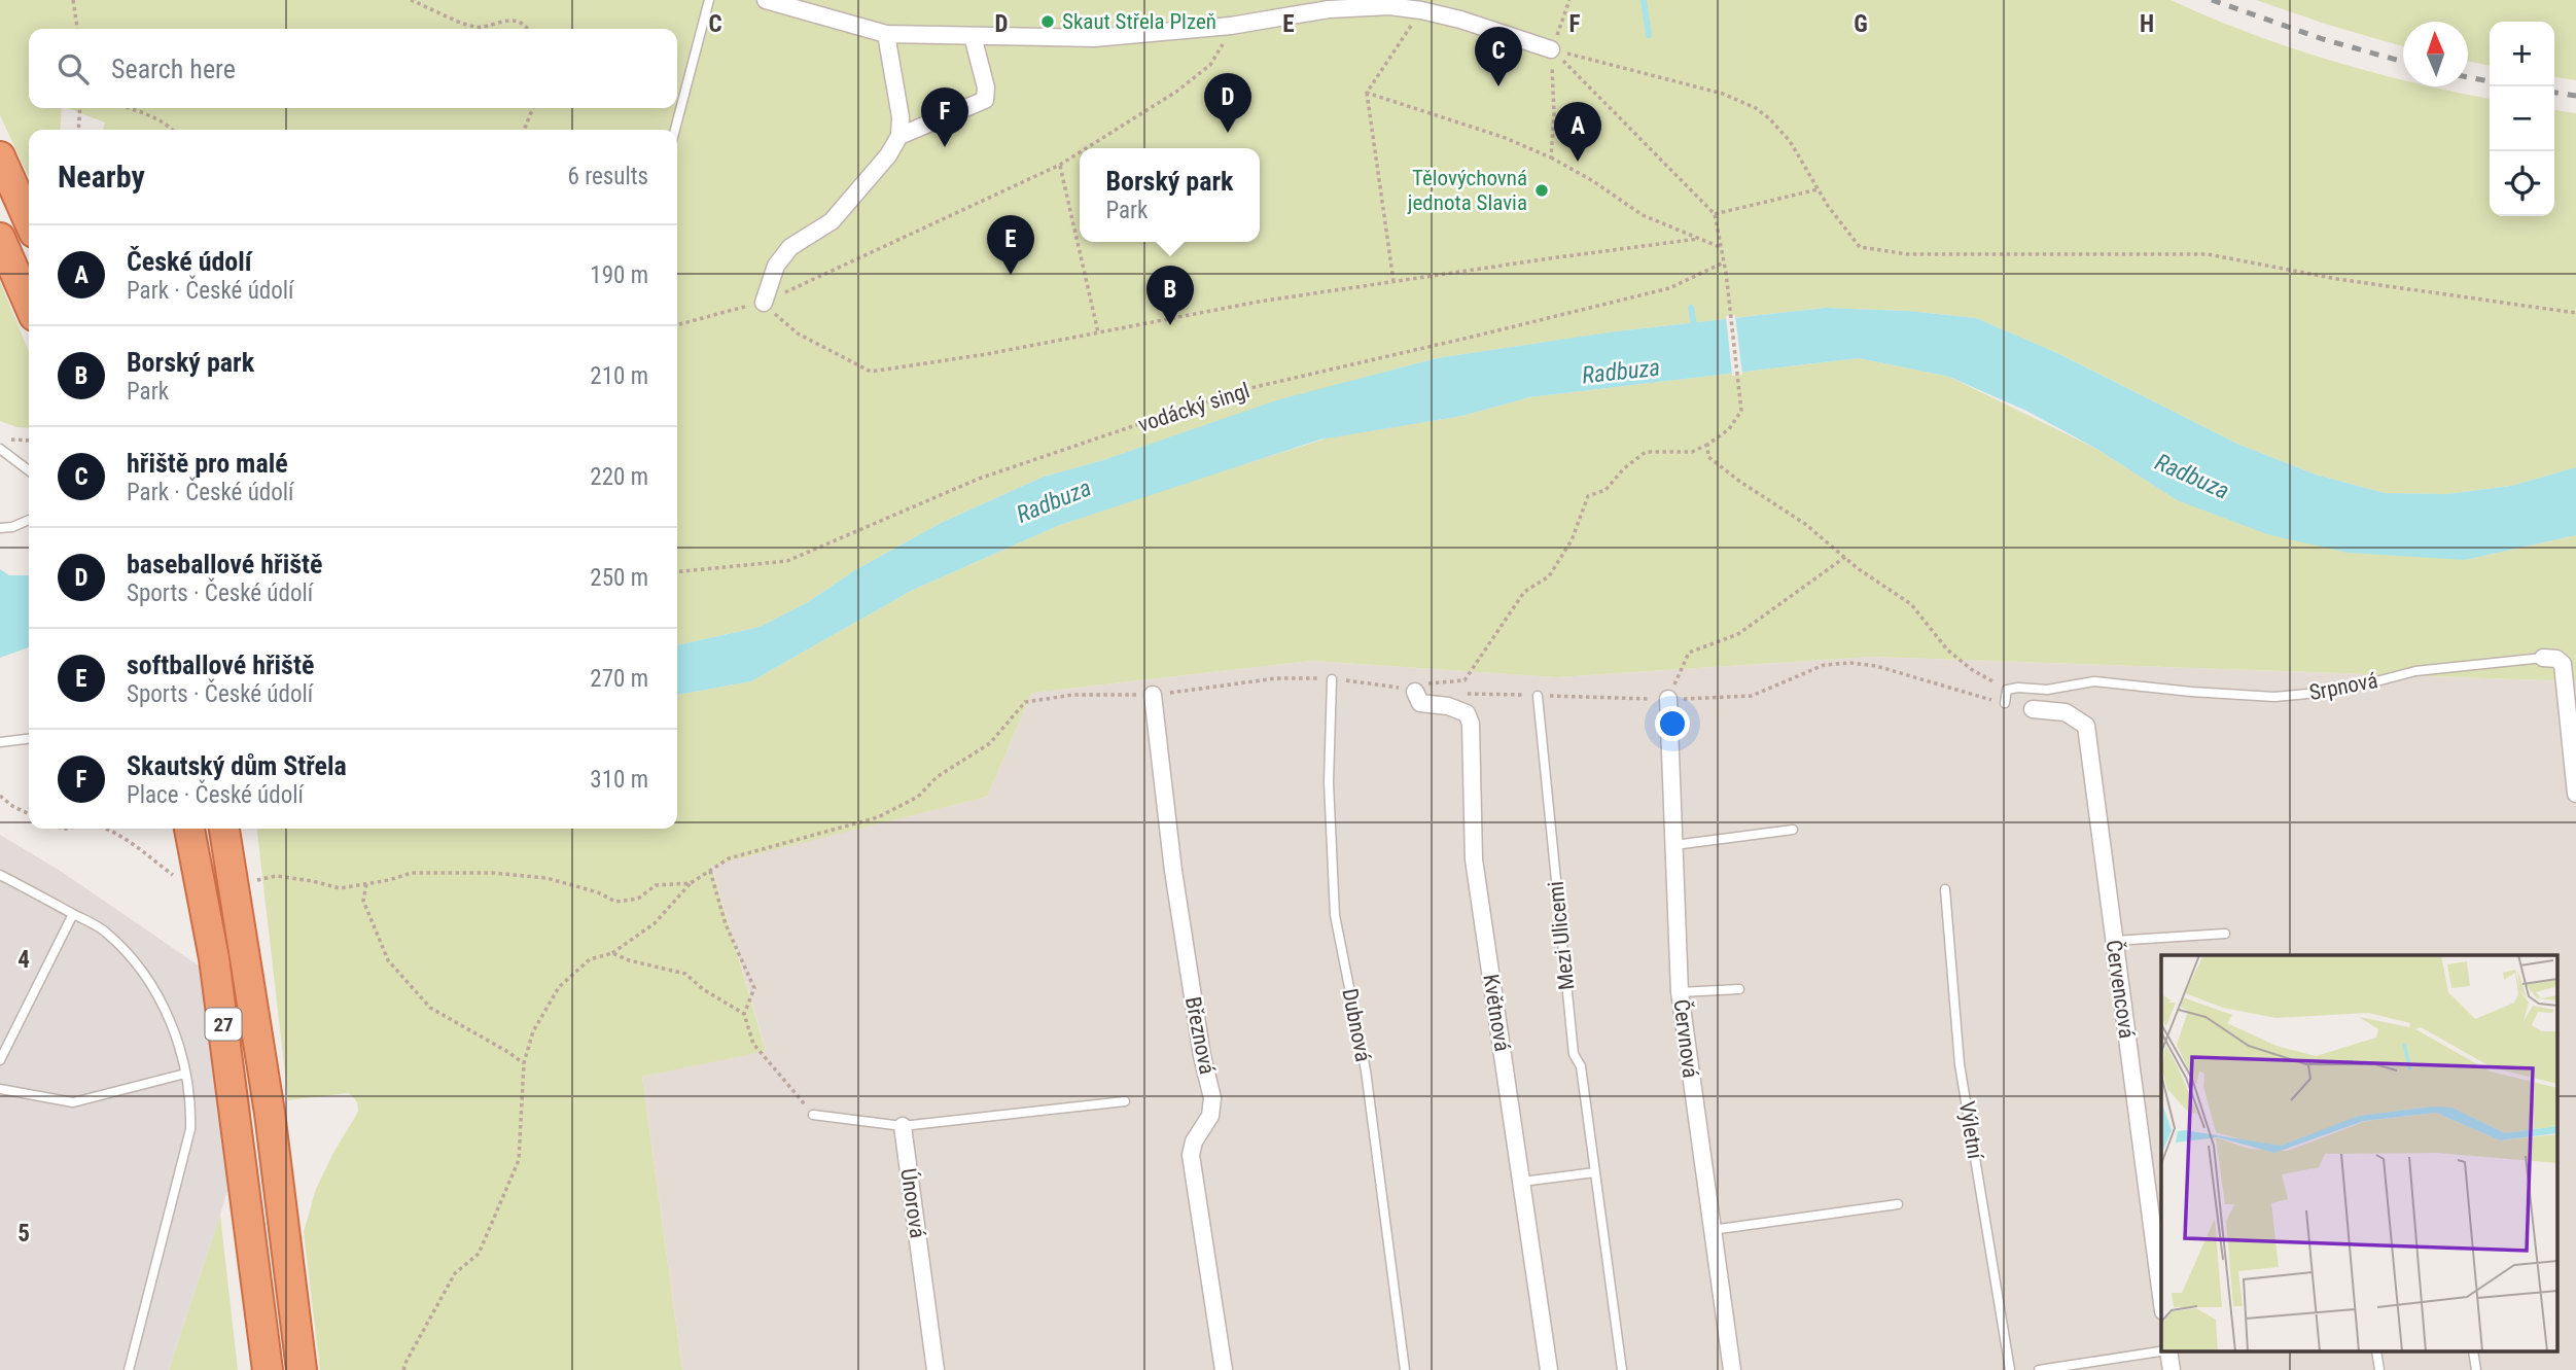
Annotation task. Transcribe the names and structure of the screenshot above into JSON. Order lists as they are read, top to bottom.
{
  "streets": {
    "highway": ["27"],
    "street": [
      "Srpnová",
      "Červencová",
      "Květnová",
      "Březnová",
      "Červnová",
      "Únorová"
    ],
    "lane": ["Mezi Ulicemi", "Dubnová", "Výletní"],
    "path": ["vodácký singl"]
  },
  "water": ["Radbuza"],
  "places": ["Skaut Střela Plzeň", "Tělovýchovná jednota Slavia"],
  "north": "top",
  "page": {
    "map_buttons": ["+", "−"],
    "pins": [
      "C",
      "D",
      "F",
      "A",
      "E",
      "B"
    ],
    "search": "Search here",
    "heading": ["Nearby", "6 results"],
    "popup": ["Borský park", "Park"],
    "list": [
      {
        "mark": "A",
        "name": "České údolí",
        "note": "Park · České údolí",
        "value": "190 m"
      },
      {
        "mark": "B",
        "name": "Borský park",
        "note": "Park",
        "value": "210 m"
      },
      {
        "mark": "C",
        "name": "hřiště pro malé",
        "note": "Park · České údolí",
        "value": "220 m"
      },
      {
        "mark": "D",
        "name": "baseballové hřiště",
        "note": "Sports · České údolí",
        "value": "250 m"
      },
      {
        "mark": "E",
        "name": "softballové hřiště",
        "note": "Sports · České údolí",
        "value": "270 m"
      },
      {
        "mark": "F",
        "name": "Skautský dům Střela",
        "note": "Place · České údolí",
        "value": "310 m"
      }
    ]
  },
  "grid": {
    "columns": [
      "C",
      "D",
      "E",
      "F",
      "G",
      "H"
    ],
    "rows": ["4", "5"]
  }
}
